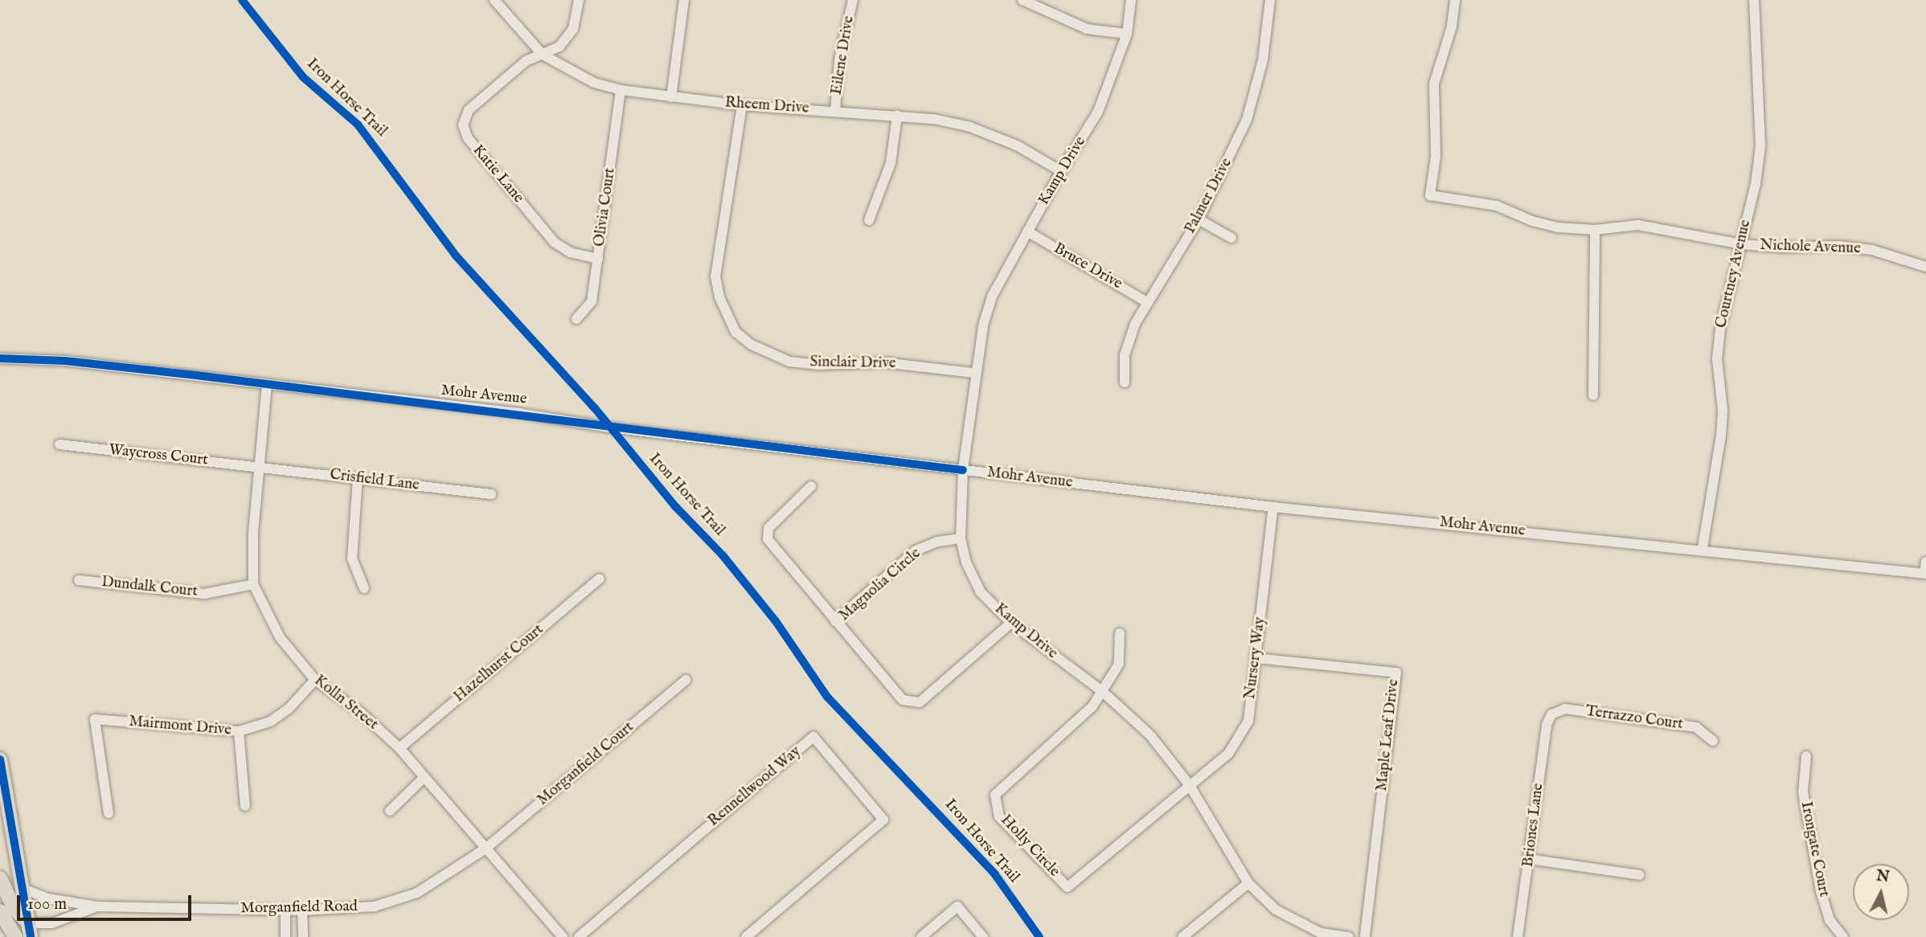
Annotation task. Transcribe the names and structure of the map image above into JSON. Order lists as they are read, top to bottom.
{
  "streets": {
    "street": [
      "Eilene Drive",
      "Rheem Drive",
      "Kamp Drive",
      "Katie Lane",
      "Palmer Drive",
      "Olivia Court",
      "Nichole Avenue",
      "Bruce Drive",
      "Courtney Avenue",
      "Sinclair Drive",
      "Mohr Avenue",
      "Waycross Court",
      "Crisfield Lane",
      "Magnolia Circle",
      "Dundalk Court",
      "Nursery Way",
      "Hazelhurst Court",
      "Kolln Street",
      "Terrazzo Court",
      "Mairmont Drive",
      "Maple Leaf Drive",
      "Morganfield Court",
      "Rennellwood Way",
      "Briones Lane",
      "Holly Circle",
      "Irongate Court",
      "Morganfield Road"
    ],
    "cycle path": ["Iron Horse Trail"]
  },
  "crossings": [
    ["Eilene Drive", "Rheem Drive"],
    ["Rheem Drive", "Kamp Drive"],
    ["Rheem Drive", "Katie Lane"],
    ["Rheem Drive", "Olivia Court"],
    ["Rheem Drive", "Sinclair Drive"],
    ["Kamp Drive", "Bruce Drive"],
    ["Kamp Drive", "Sinclair Drive"],
    ["Kamp Drive", "Mohr Avenue"],
    ["Kamp Drive", "Magnolia Circle"],
    ["Kamp Drive", "Nursery Way"],
    ["Kamp Drive", "Holly Circle"],
    ["Katie Lane", "Olivia Court"],
    ["Palmer Drive", "Bruce Drive"],
    ["Nichole Avenue", "Courtney Avenue"],
    ["Courtney Avenue", "Mohr Avenue"],
    ["Mohr Avenue", "Nursery Way"],
    ["Mohr Avenue", "Kolln Street"],
    ["Waycross Court", "Crisfield Lane"],
    ["Waycross Court", "Kolln Street"],
    ["Crisfield Lane", "Kolln Street"],
    ["Dundalk Court", "Kolln Street"],
    ["Nursery Way", "Maple Leaf Drive"],
    ["Nursery Way", "Holly Circle"],
    ["Hazelhurst Court", "Kolln Street"],
    ["Kolln Street", "Mairmont Drive"],
    ["Kolln Street", "Morganfield Court"],
    ["Kolln Street", "Morganfield Road"],
    ["Terrazzo Court", "Briones Lane"],
    ["Morganfield Court", "Morganfield Road"]
  ],
  "scale_bar": "100 m",
  "north": "top"
}
